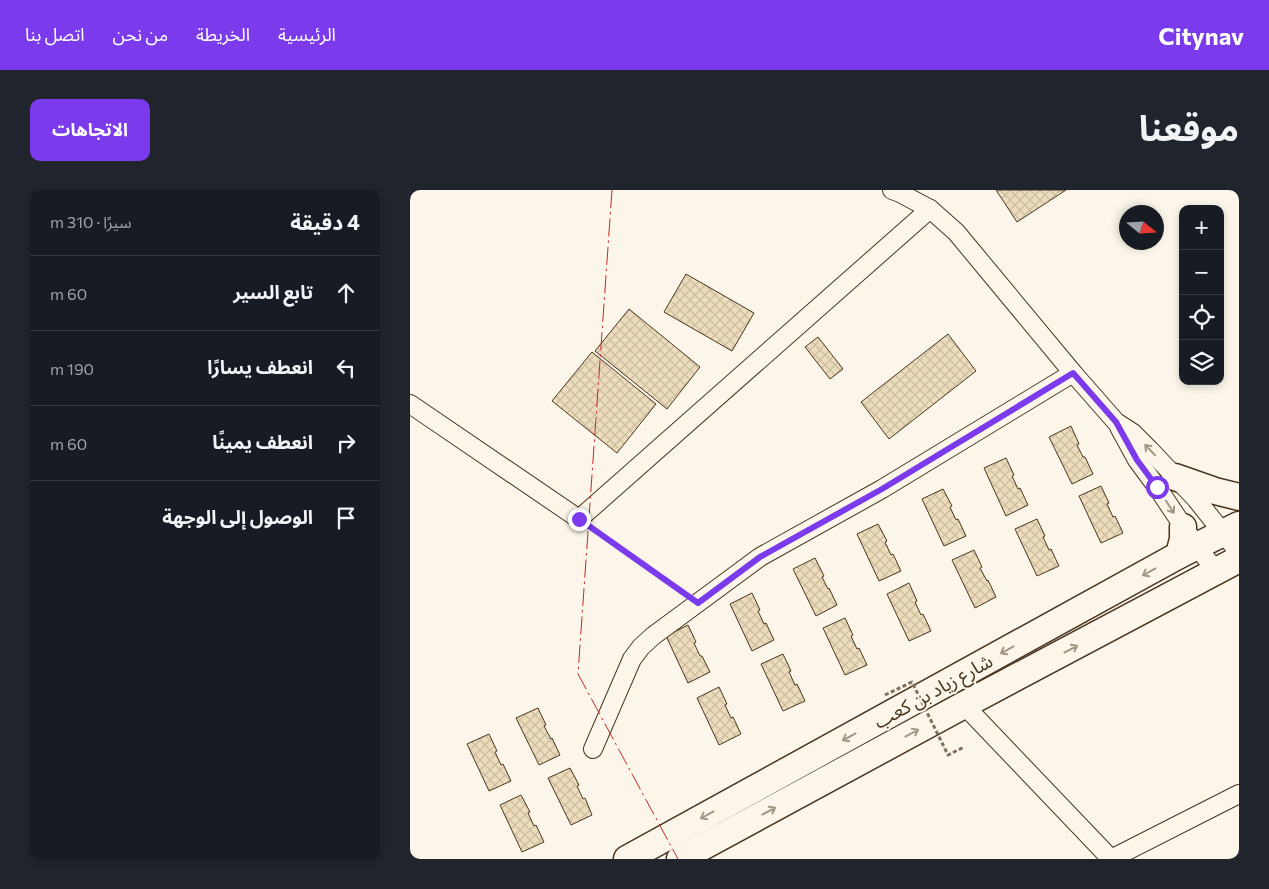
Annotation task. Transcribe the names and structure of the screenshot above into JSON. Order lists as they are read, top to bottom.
{
  "streets": {
    "highway": ["شارع زياد بن كعب"]
  },
  "north": "right",
  "page": {
    "header": "Citynav",
    "nav": [
      "الرئيسية",
      "الخريطة",
      "من نحن",
      "اتصل بنا"
    ],
    "title": "موقعنا",
    "buttons": "الاتجاهات",
    "heading": ["4 دقيقة", "سيرًا · 310 m"],
    "map_buttons": ["+", "−"],
    "list": [
      ["تابع السير", "60 m"],
      ["انعطف يسارًا", "190 m"],
      ["انعطف يمينًا", "60 m"],
      "الوصول إلى الوجهة"
    ]
  }
}
